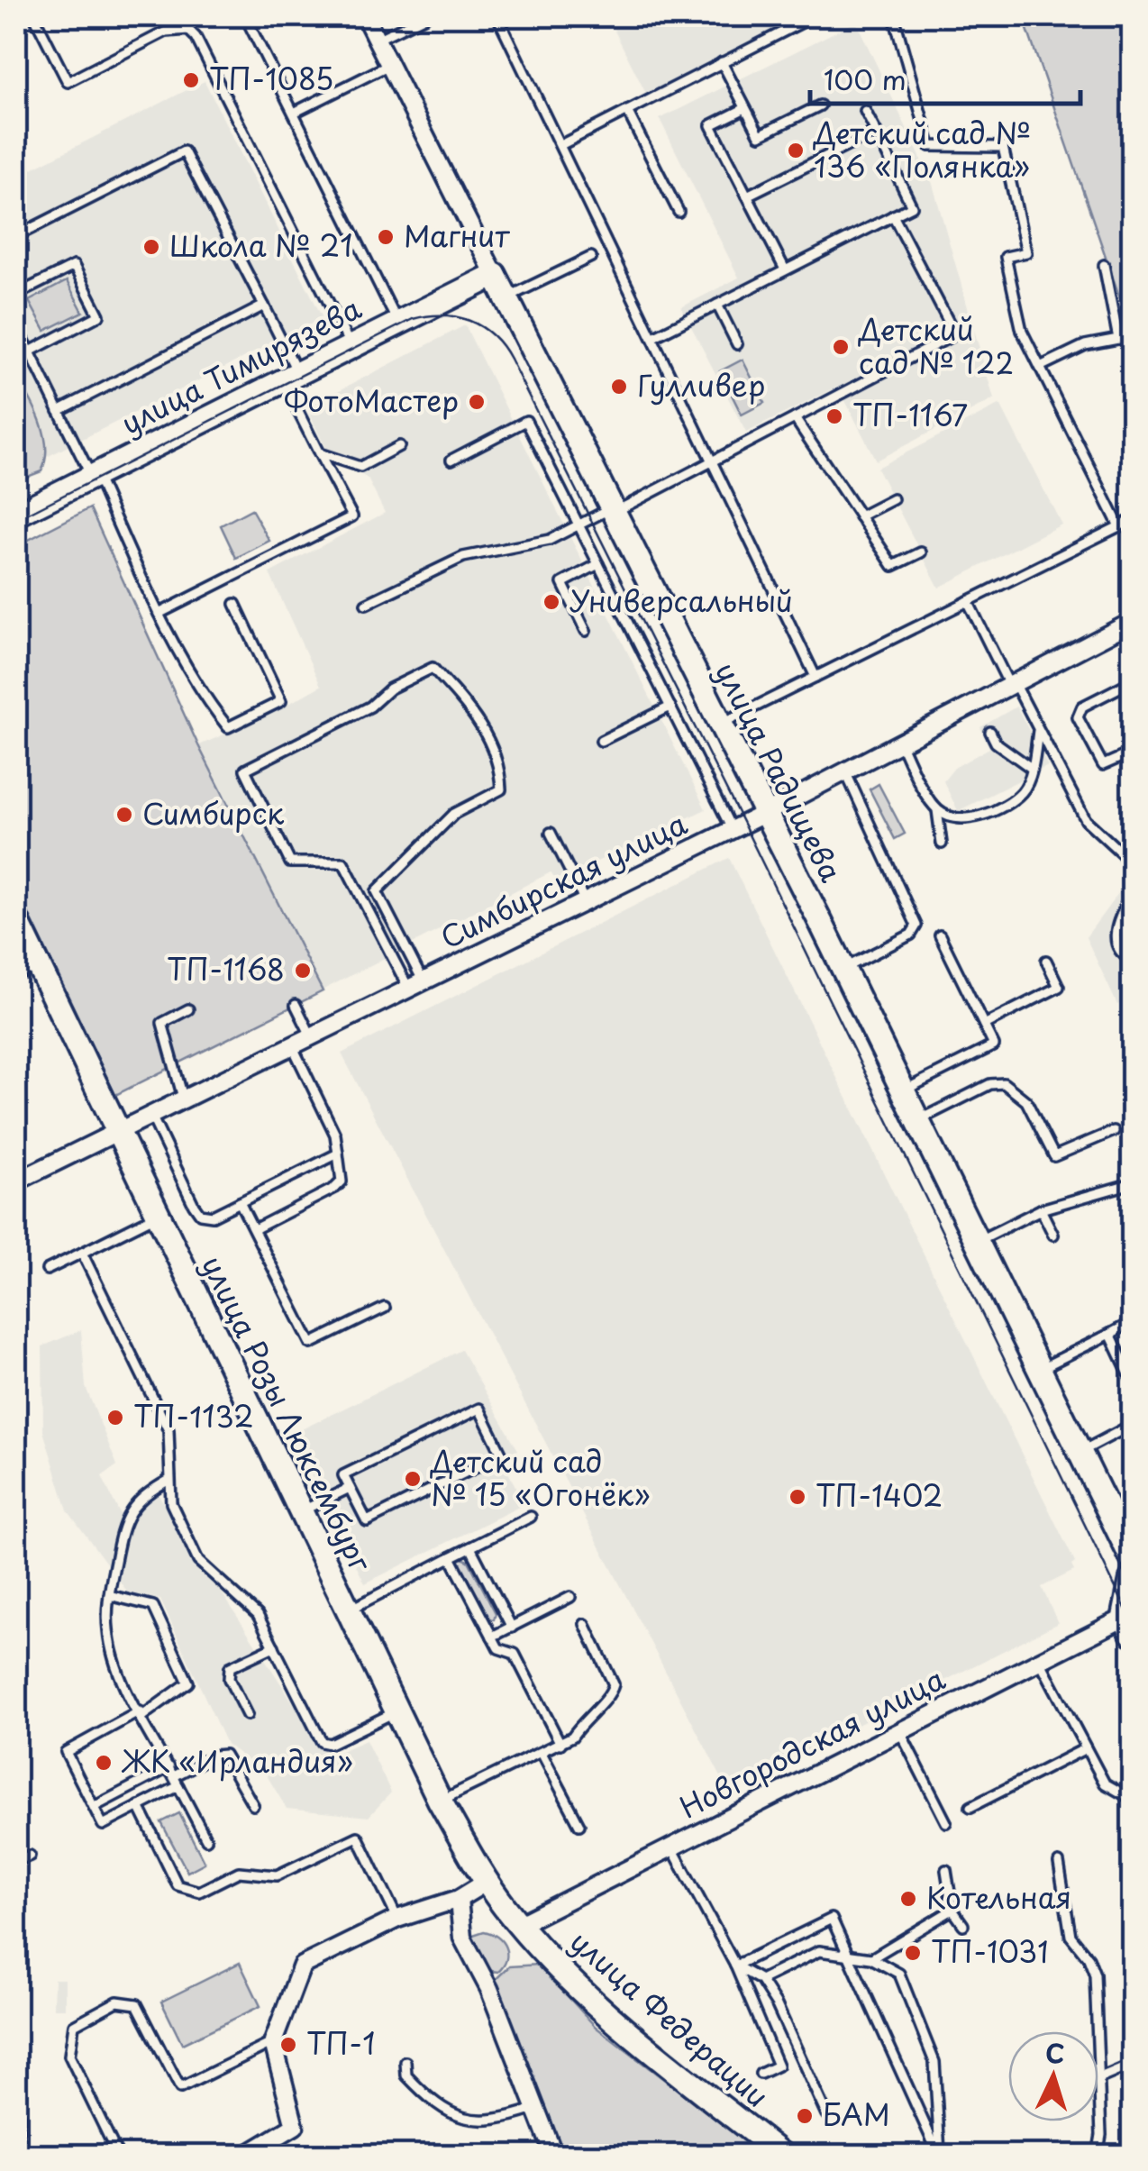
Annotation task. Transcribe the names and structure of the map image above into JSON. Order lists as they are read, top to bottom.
{
  "streets": {
    "street": [
      "улица Тимирязева",
      "улица Радищева",
      "Симбирская улица",
      "улица Розы Люксембург",
      "Новгородская улица",
      "улица Федерации"
    ]
  },
  "crossings": [
    ["улица Тимирязева", "улица Радищева"],
    ["улица Радищева", "Симбирская улица"],
    ["Симбирская улица", "улица Розы Люксембург"],
    ["улица Розы Люксембург", "Новгородская улица"],
    ["улица Розы Люксембург", "улица Федерации"],
    ["Новгородская улица", "улица Федерации"]
  ],
  "places": [
    "ТП-1085",
    "Детский сад № 136 «Полянка»",
    "Магнит",
    "Школа № 21",
    "Детский сад № 122",
    "Гулливер",
    "ФотоМастер",
    "ТП-1167",
    "Универсальный",
    "Симбирск",
    "ТП-1168",
    "ТП-1132",
    "Детский сад № 15 «Огонёк»",
    "ТП-1402",
    "ЖК «Ирландия»",
    "Котельная",
    "ТП-1031",
    "ТП-1",
    "БАМ"
  ],
  "scale_bar": "100 m",
  "north": "top"
}
